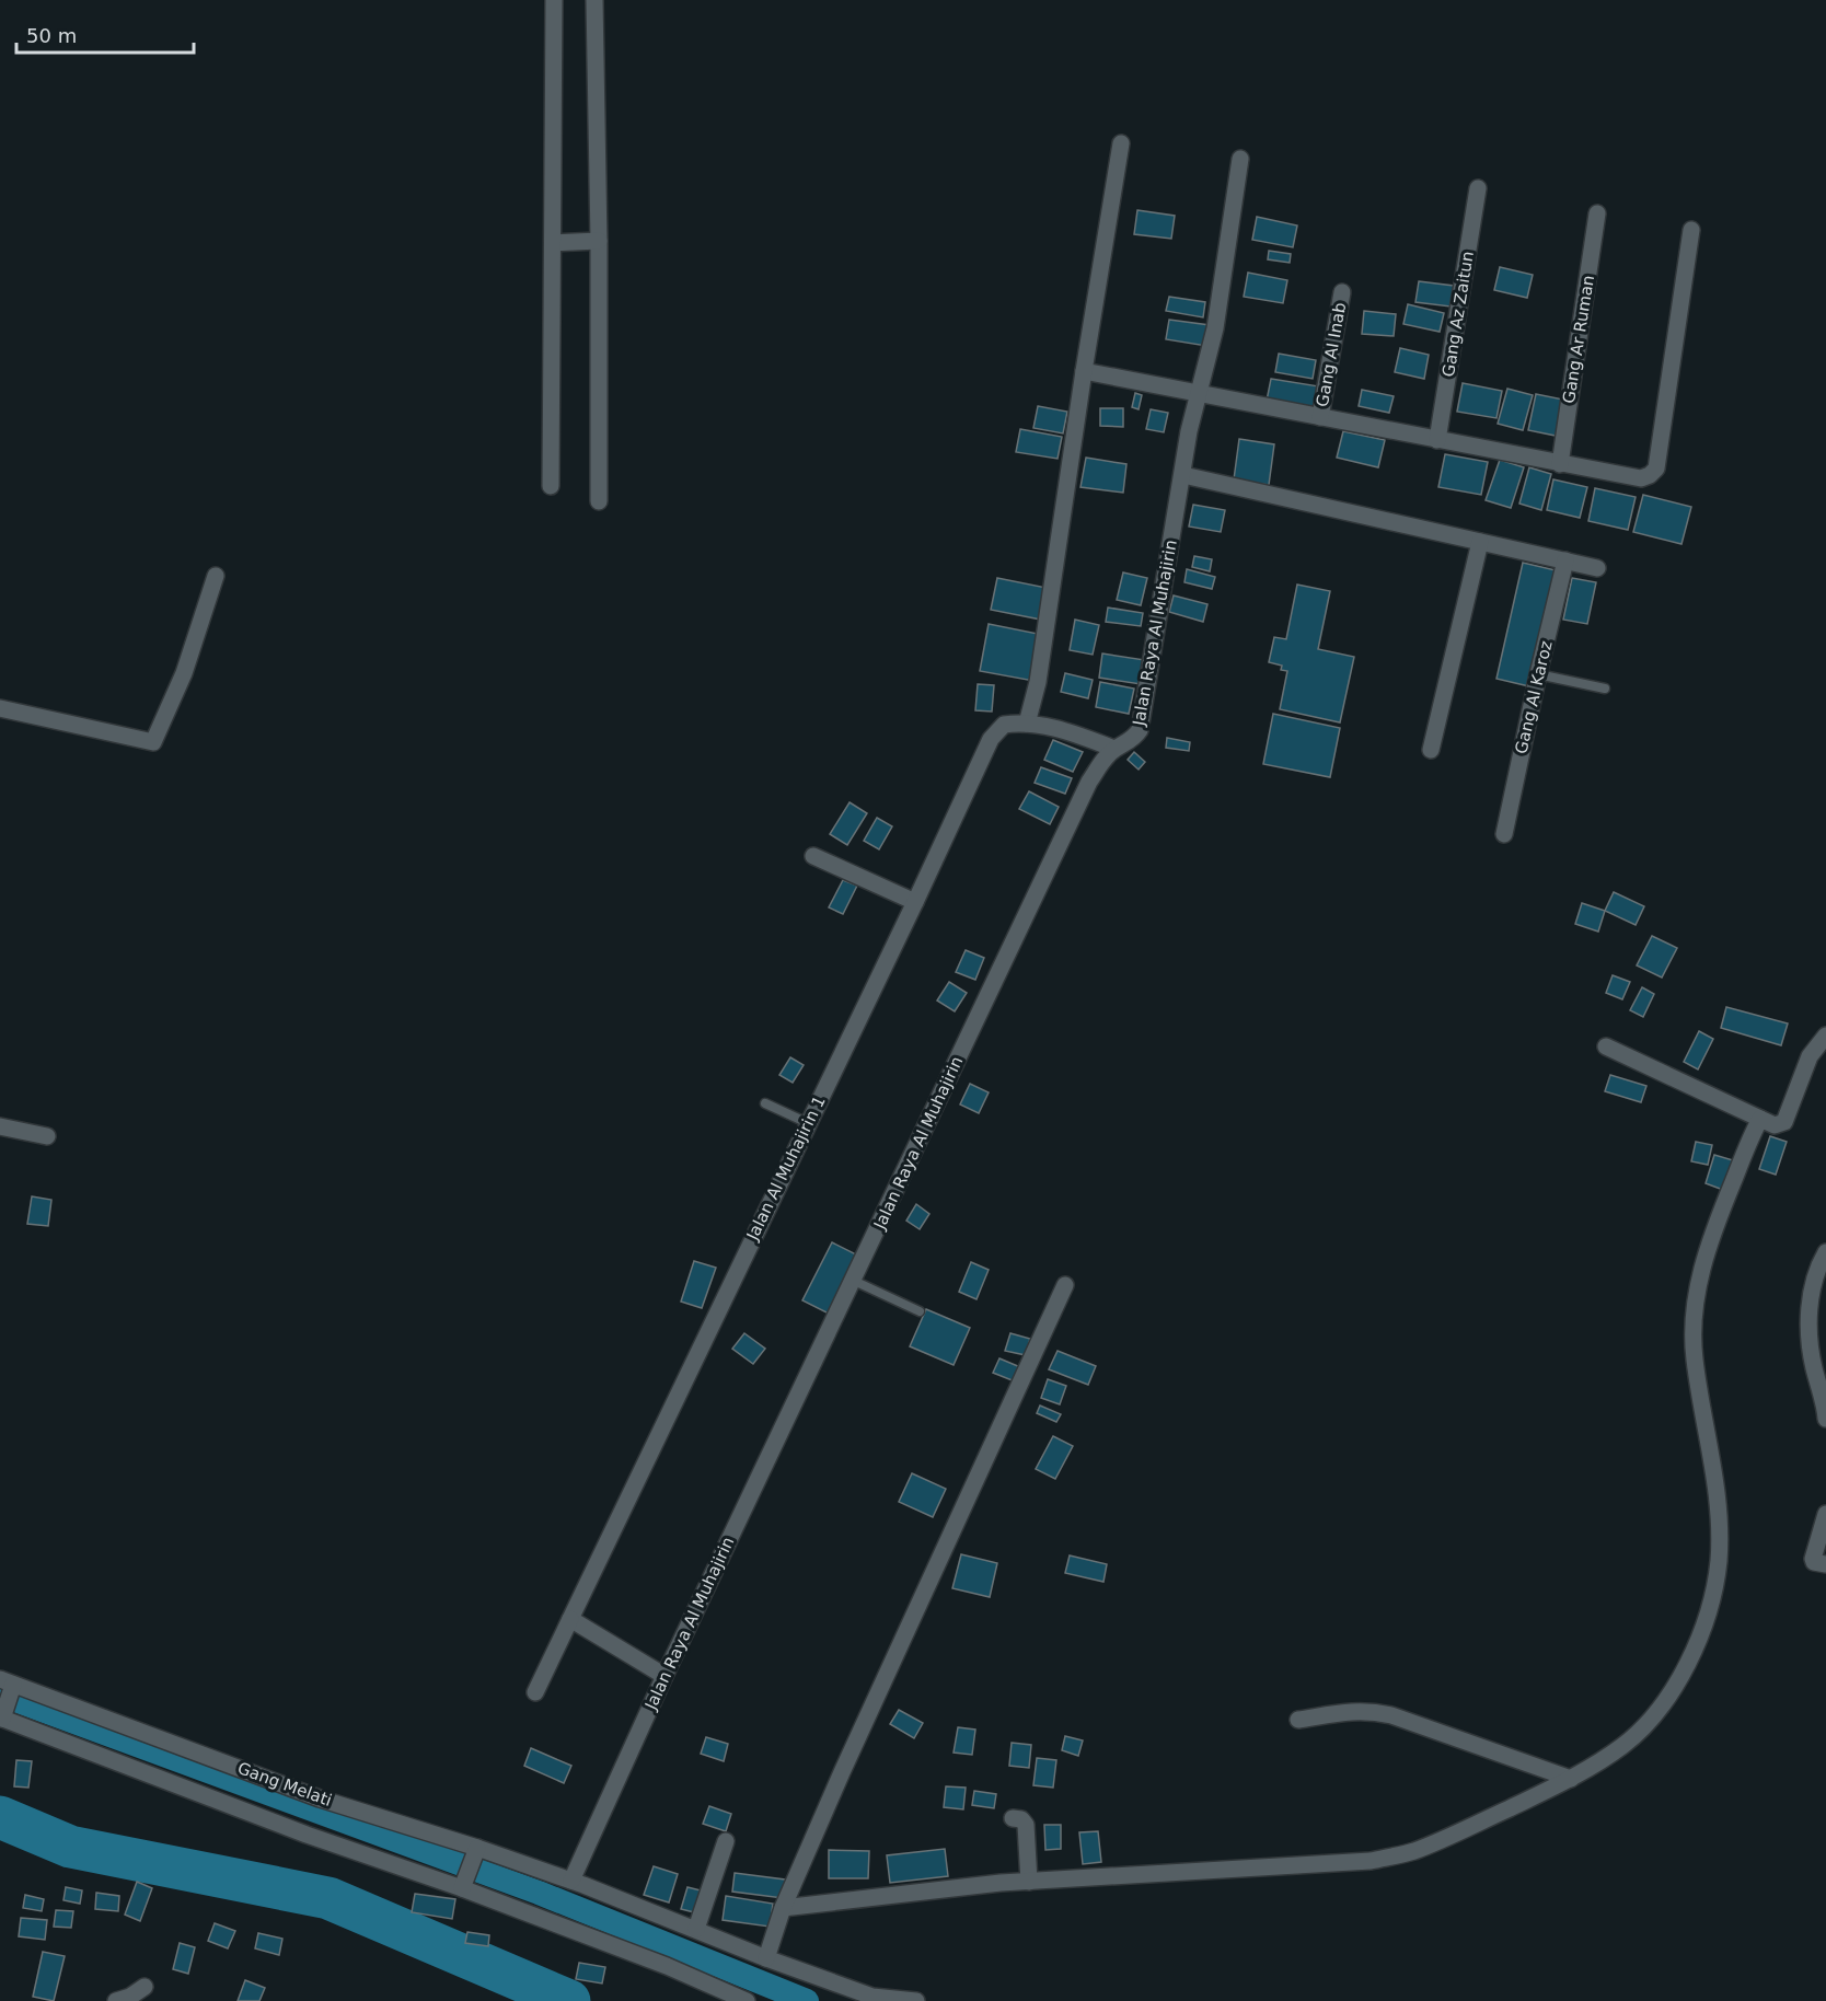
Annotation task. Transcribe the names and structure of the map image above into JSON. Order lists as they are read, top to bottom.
{
  "streets": {
    "street": [
      "Gang Az Zaitun",
      "Gang Ar Ruman",
      "Gang AI Inab",
      "Jalan Raya Al Muhajirin",
      "Gang Al Karoz",
      "Jalan Al Muhajirin 1",
      "Gang Melati"
    ]
  },
  "crossings": [
    ["Jalan Raya Al Muhajirin", "Jalan Al Muhajirin 1"],
    ["Jalan Raya Al Muhajirin", "Gang Melati"]
  ],
  "scale_bar": "50 m"
}
